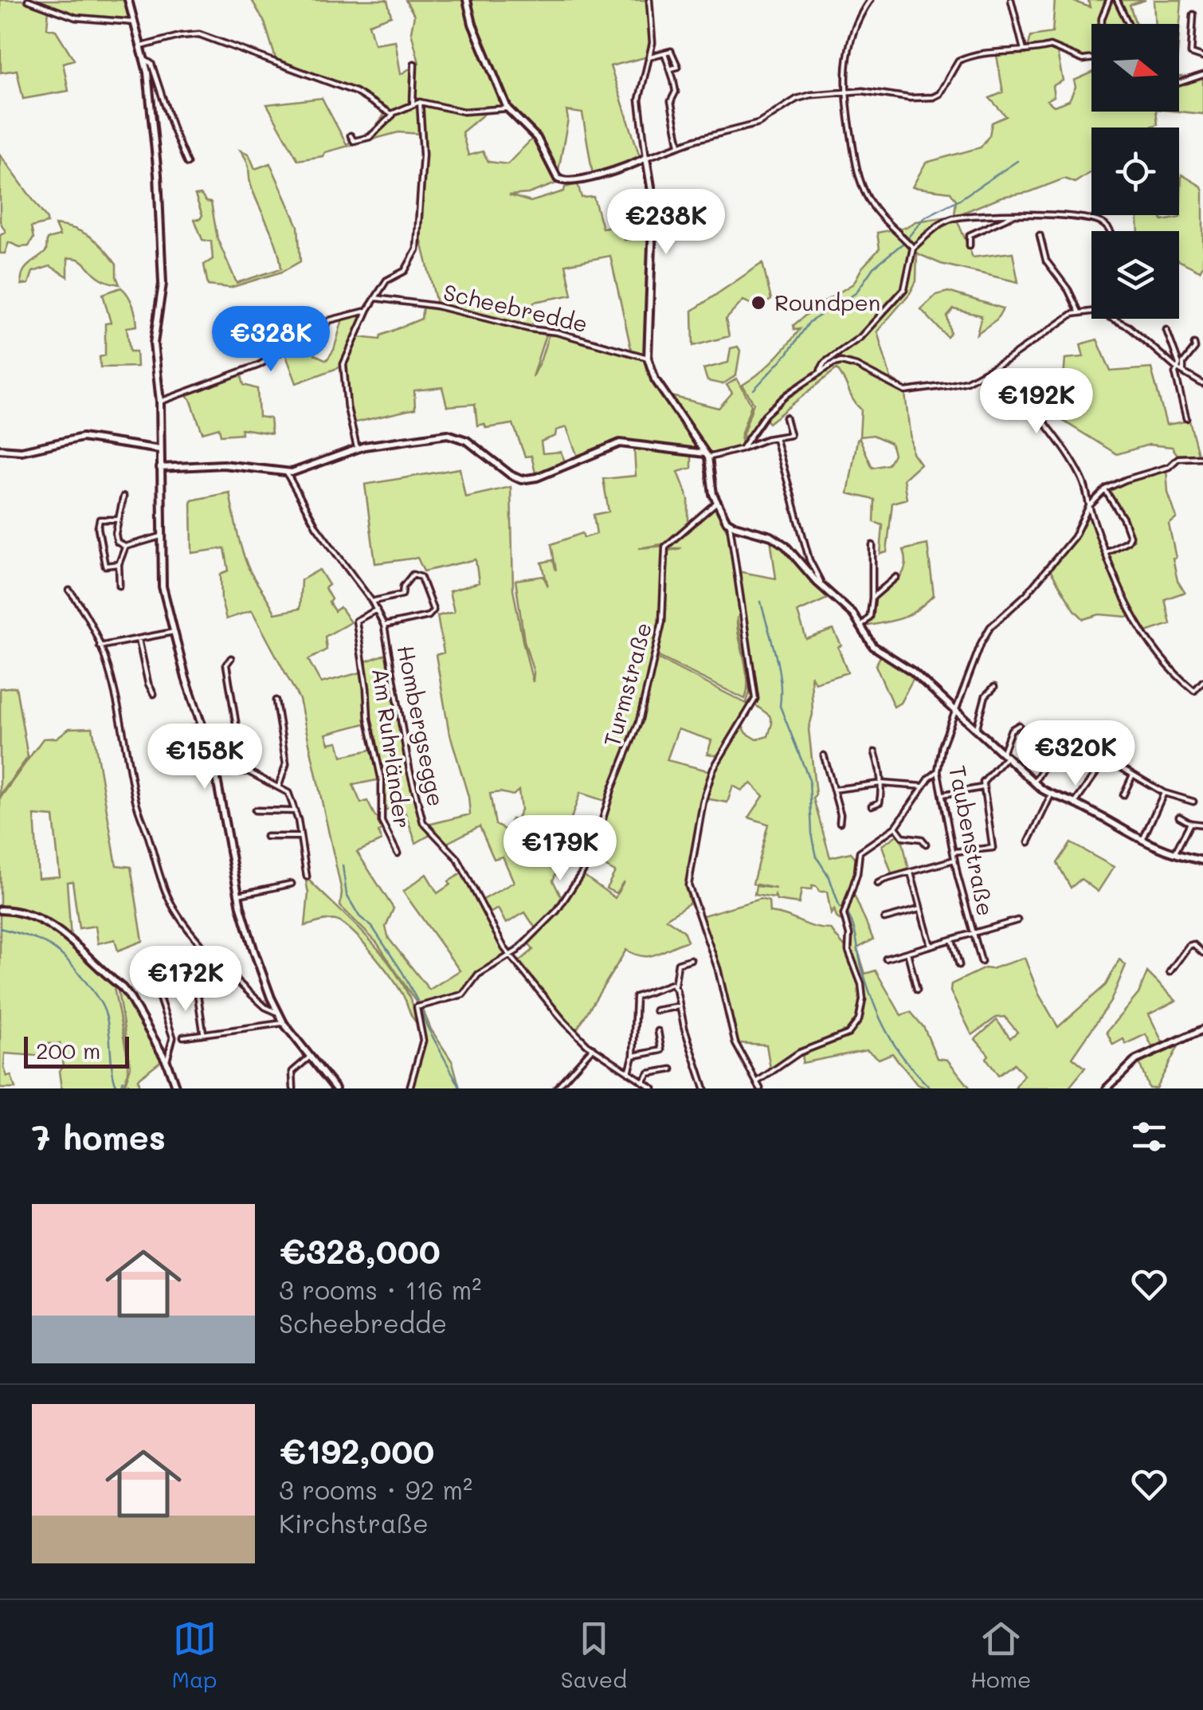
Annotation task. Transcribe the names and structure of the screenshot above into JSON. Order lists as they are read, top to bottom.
{
  "streets": {
    "street": [
      "Scheebredde",
      "Turmstraße",
      "Hombergsegge",
      "Am Ruhrländer",
      "Taubenstraße"
    ]
  },
  "crossings": [
    ["Turmstraße", "Hombergsegge"],
    ["Hombergsegge", "Am Ruhrländer"]
  ],
  "places": ["Roundpen"],
  "scale_bar": "200 m",
  "north": "right",
  "page": {
    "price": [
      "€238K",
      "€328K",
      "€192K",
      "€320K",
      "€158K",
      "€179K",
      "€172K"
    ],
    "scale": "200 m",
    "heading": "7 homes",
    "list": [
      {
        "name": "€328,000",
        "note": "3 rooms · 116 m² · Scheebredde"
      },
      {
        "name": "€192,000",
        "note": "3 rooms · 92 m² · Kirchstraße"
      }
    ],
    "tabs": ["Map", "Saved", "Home"]
  }
}
